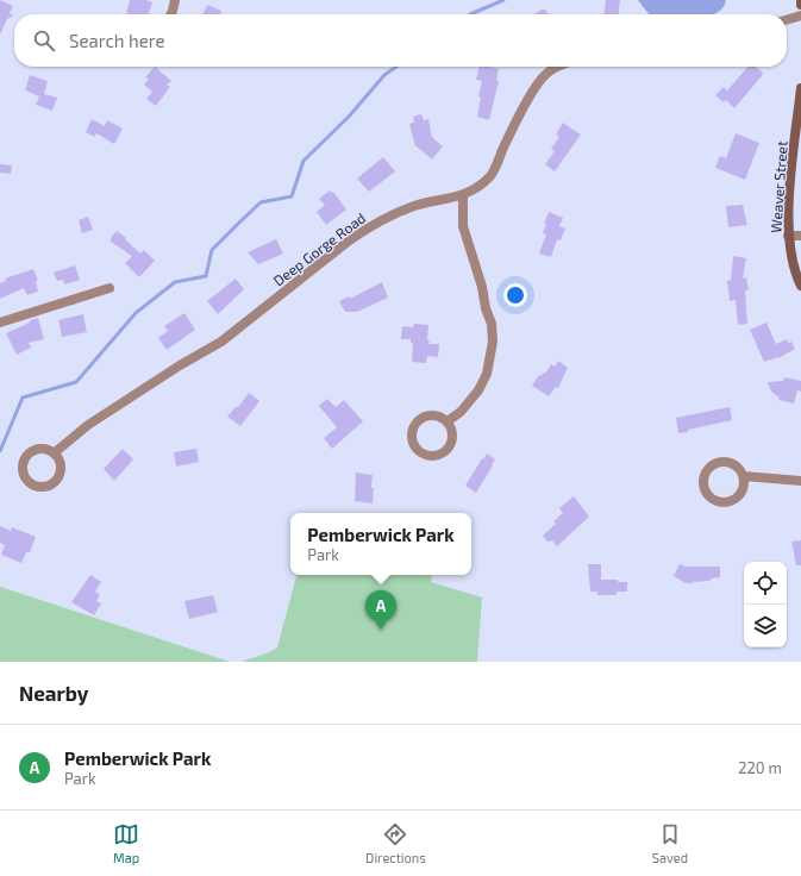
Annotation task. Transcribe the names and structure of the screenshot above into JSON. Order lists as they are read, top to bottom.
{
  "streets": {
    "street": ["Weaver Street", "Deep Gorge Road"]
  },
  "page": {
    "search": "Search here",
    "popup": ["Pemberwick Park", "Park"],
    "pins": "A",
    "heading": "Nearby",
    "list": [
      {
        "mark": "A",
        "name": "Pemberwick Park",
        "note": "Park",
        "value": "220 m"
      }
    ],
    "nav": ["Map", "Directions", "Saved"]
  }
}
